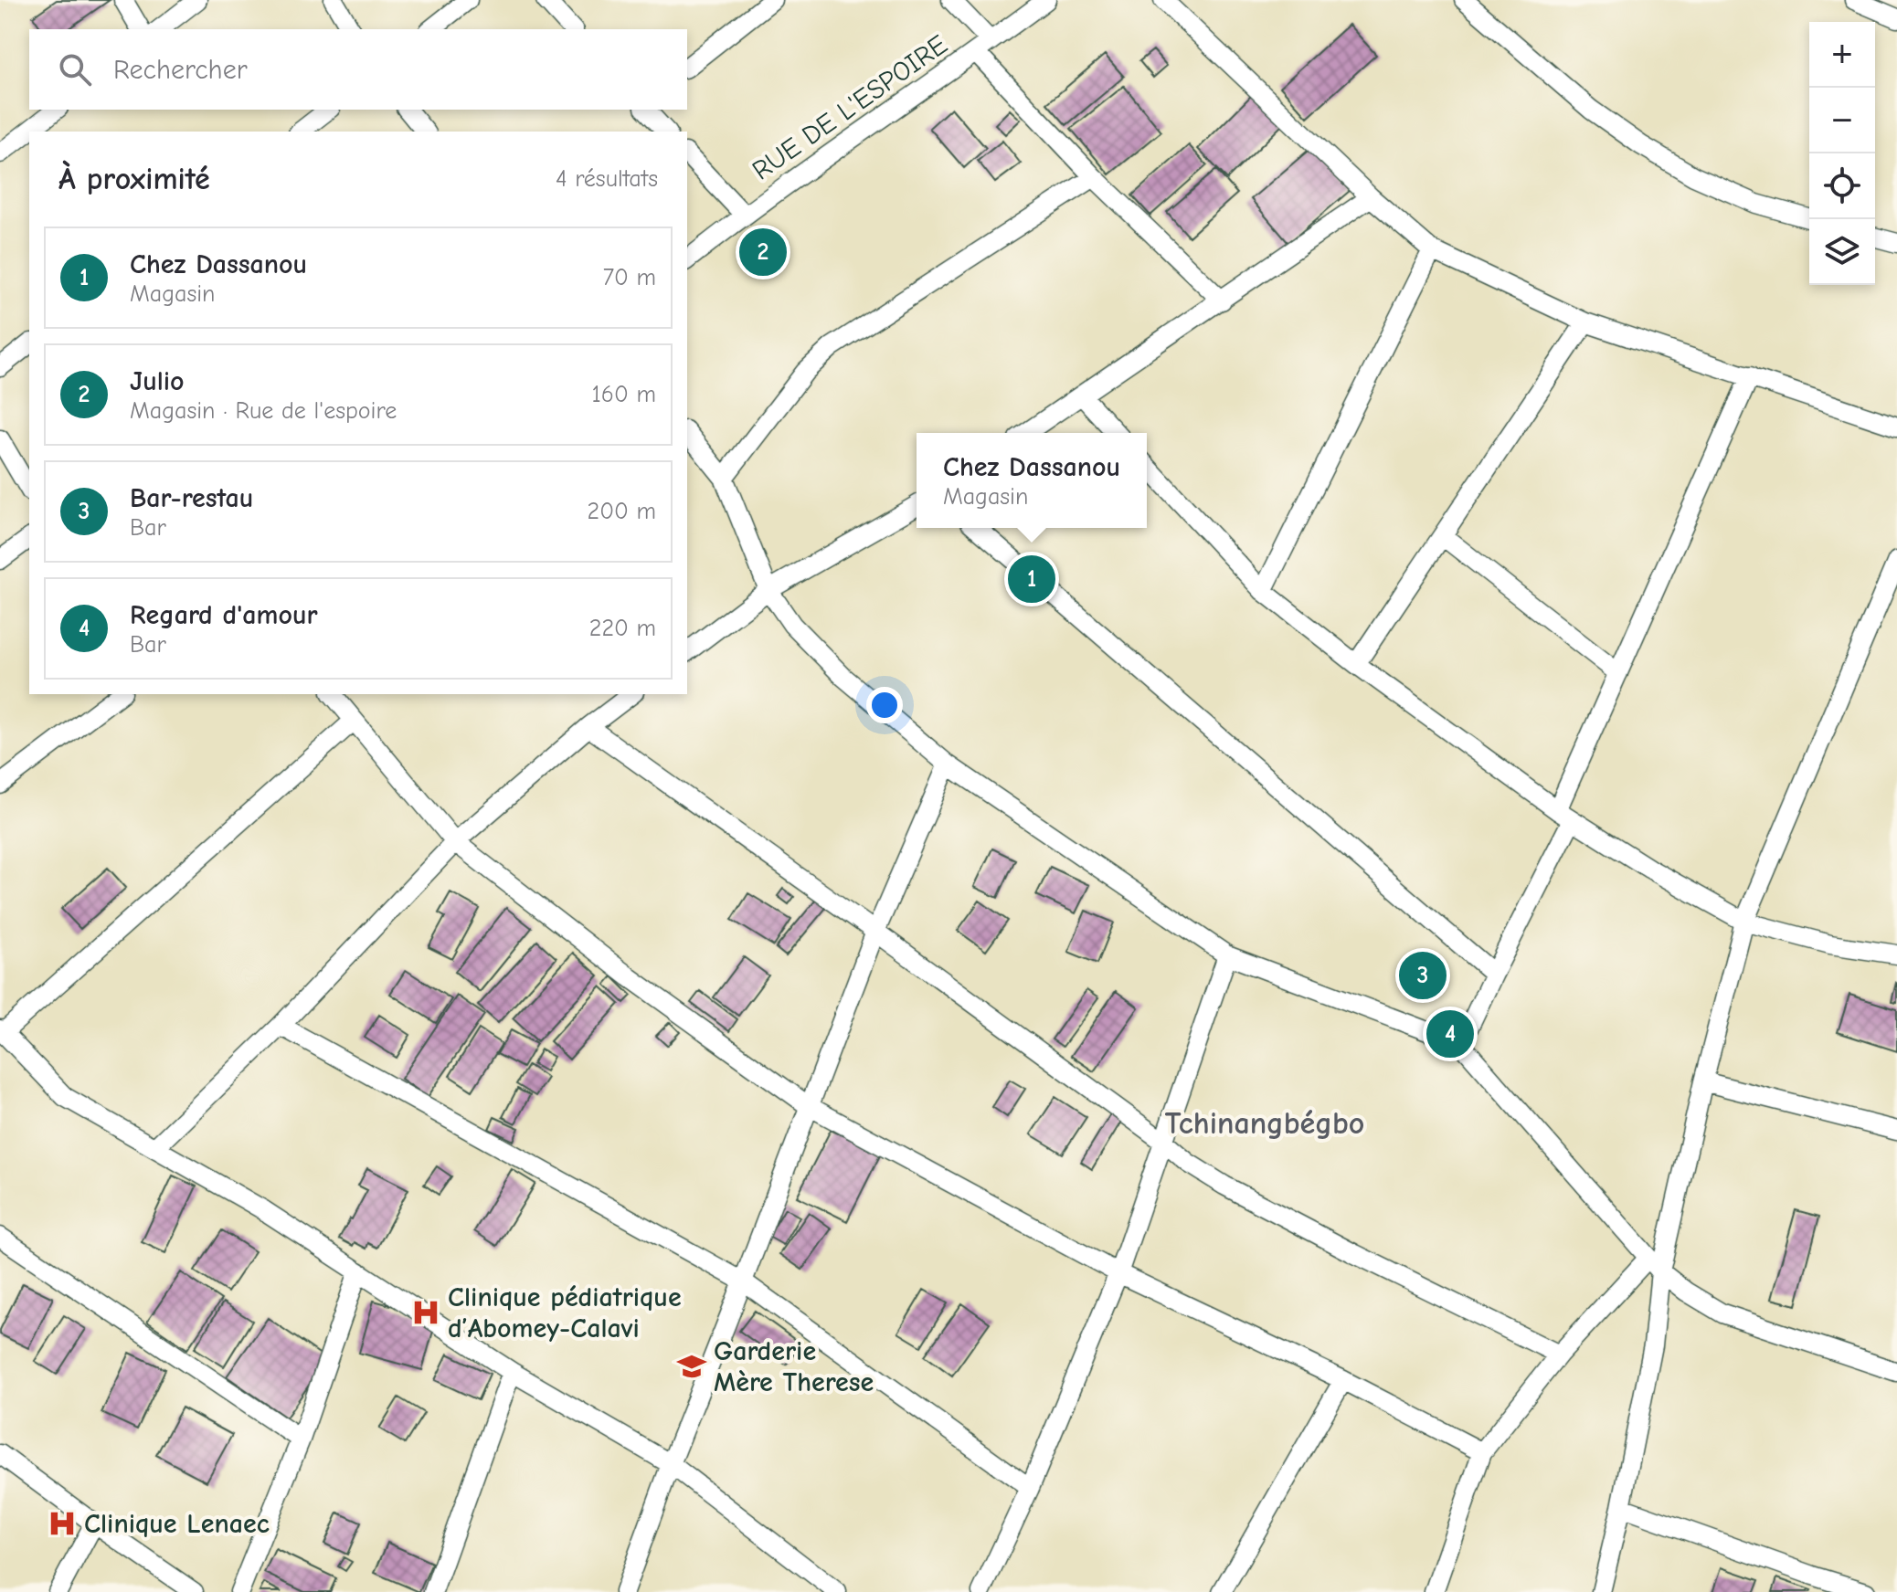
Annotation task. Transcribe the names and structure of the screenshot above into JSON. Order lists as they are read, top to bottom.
{
  "streets": {
    "street": ["RUE DE L'ESPOIRE"]
  },
  "districts": ["Tchinangbégbo"],
  "places": {
    "hospital": ["Clinique pédiatrique d’Abomey-Calavi", "Clinique Lenaec"],
    "school or university": ["Garderie Mère Therese"]
  },
  "page": {
    "map_buttons": ["+", "−"],
    "search": "Rechercher",
    "heading": ["À proximité", "4 résultats"],
    "pins": [
      "2",
      "1",
      "3",
      "4"
    ],
    "list": [
      {
        "mark": "1",
        "name": "Chez Dassanou",
        "note": "Magasin",
        "value": "70 m"
      },
      {
        "mark": "2",
        "name": "Julio",
        "note": "Magasin · Rue de l'espoire",
        "value": "160 m"
      },
      {
        "mark": "3",
        "name": "Bar-restau",
        "note": "Bar",
        "value": "200 m"
      },
      {
        "mark": "4",
        "name": "Regard d'amour",
        "note": "Bar",
        "value": "220 m"
      }
    ],
    "popup": ["Chez Dassanou", "Magasin"]
  }
}
